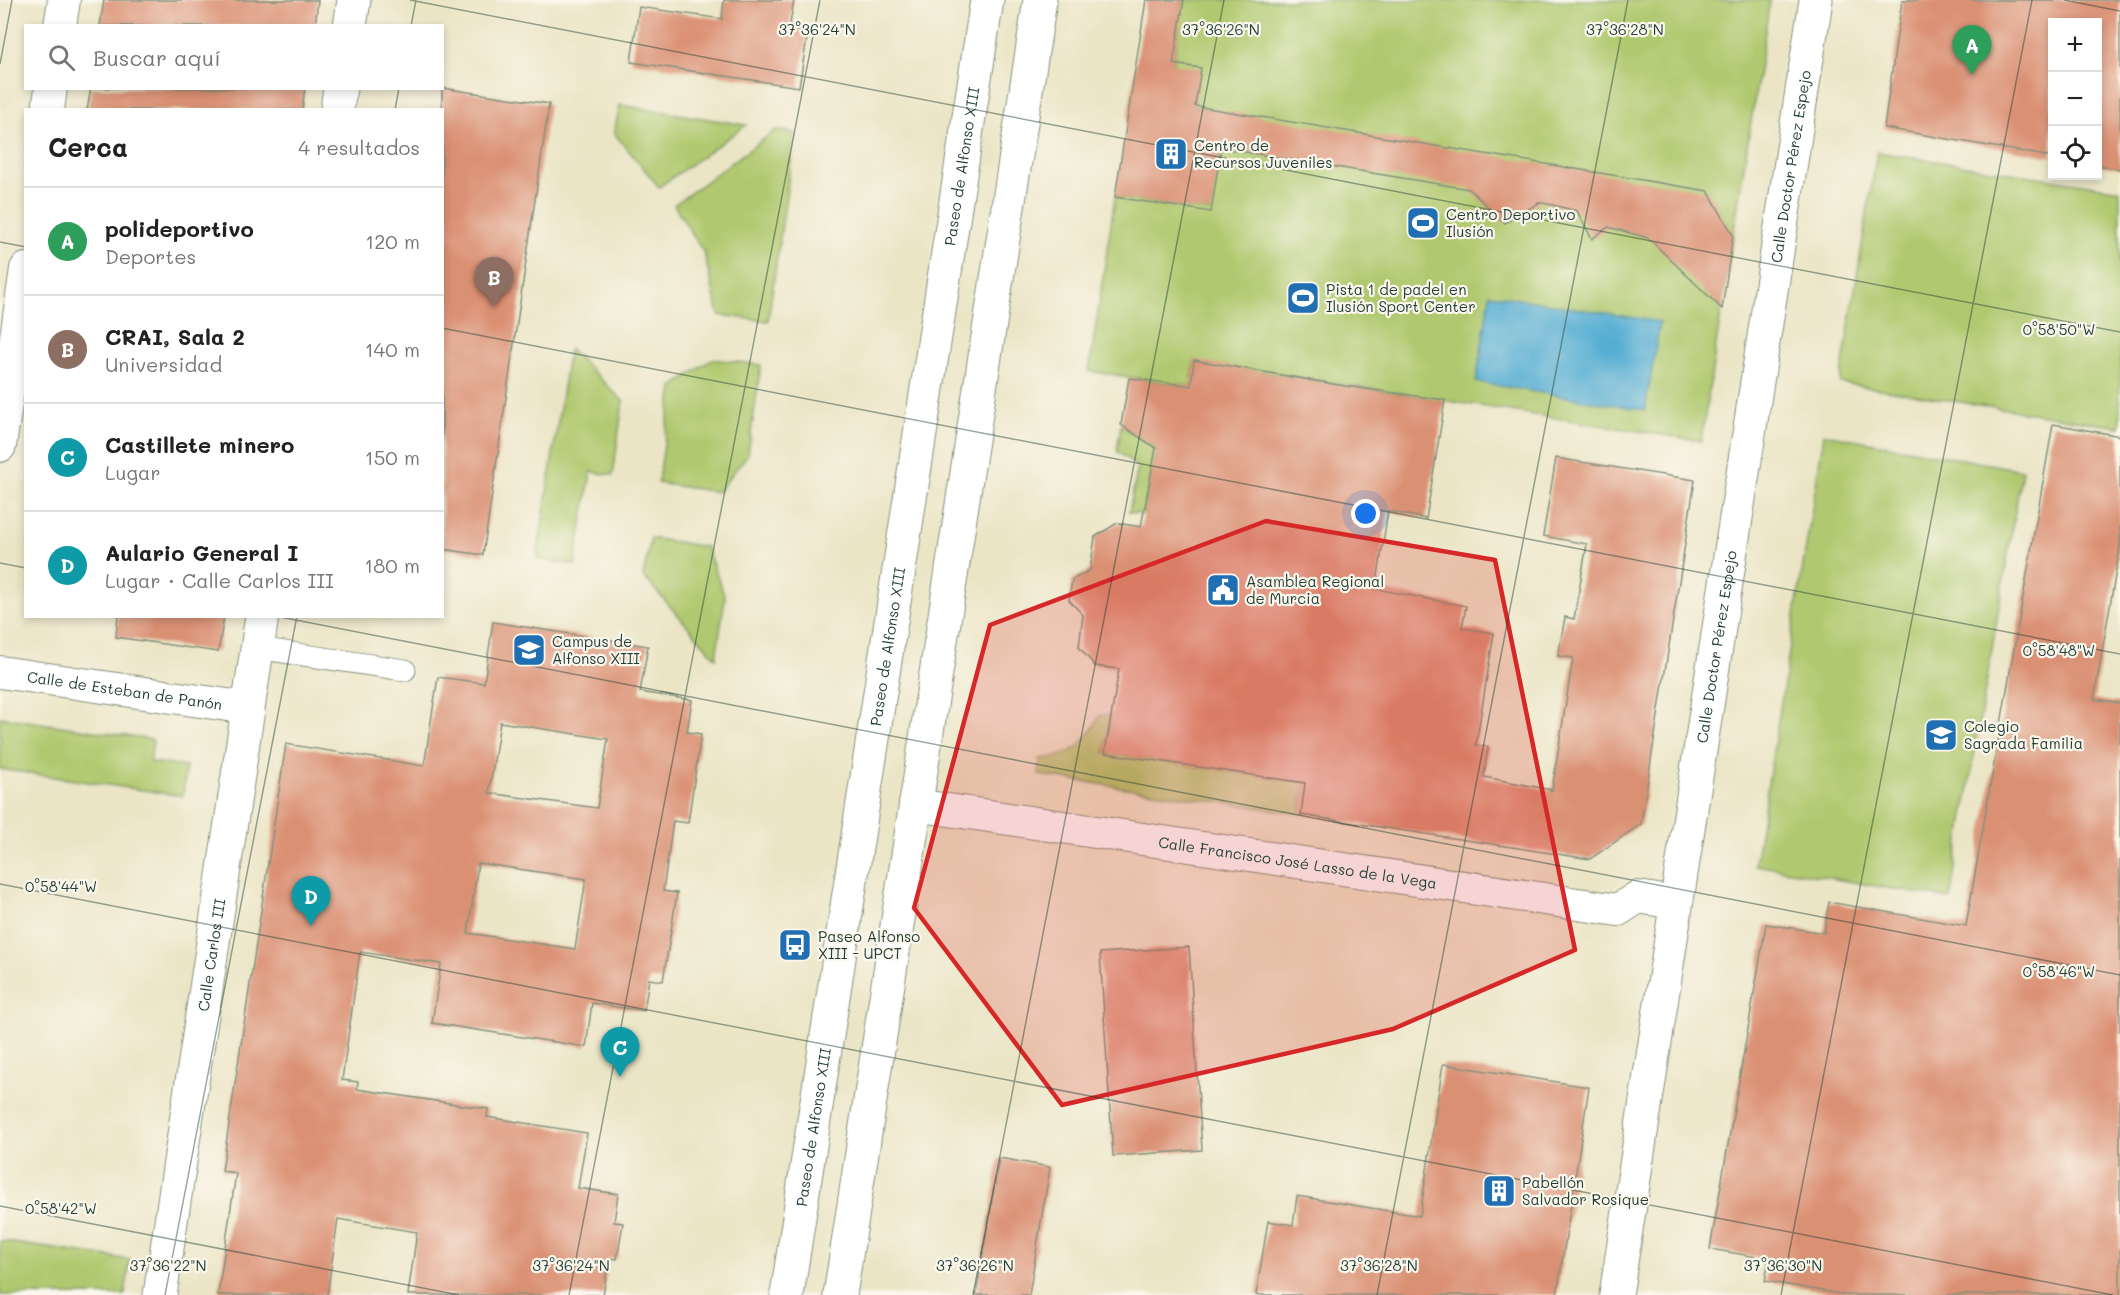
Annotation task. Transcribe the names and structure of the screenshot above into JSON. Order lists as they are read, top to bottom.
{
  "streets": {
    "main road": ["Paseo de Alfonso XIII", "Calle Doctor Pérez Espejo", "Calle Carlos III"],
    "street": ["Calle de Esteban de Panón", "Calle Francisco José Lasso de la Vega"]
  },
  "crossings": [
    ["Calle Doctor Pérez Espejo", "Calle Francisco José Lasso de la Vega"],
    ["Calle de Esteban de Panón", "Calle Carlos III"]
  ],
  "places": {
    "building": ["Centro de Recursos Juveniles", "Pabellón Salvador Rosique"],
    "sports": ["Centro Deportivo Ilusión", "Pista 1 de padel en Ilusión Sport Center"],
    "public building": ["Asamblea Regional de Murcia"],
    "school or university": ["Campus de Alfonso XIII", "Colegio Sagrada Familia"],
    "bus stop": ["Paseo Alfonso XIII - UPCT"]
  },
  "page": {
    "map_buttons": ["+", "−"],
    "search": "Buscar aquí",
    "pins": [
      "A",
      "B",
      "D",
      "C"
    ],
    "heading": ["Cerca", "4 resultados"],
    "list": [
      {
        "mark": "A",
        "name": "polideportivo",
        "note": "Deportes",
        "value": "120 m"
      },
      {
        "mark": "B",
        "name": "CRAI, Sala 2",
        "note": "Universidad",
        "value": "140 m"
      },
      {
        "mark": "C",
        "name": "Castillete minero",
        "note": "Lugar",
        "value": "150 m"
      },
      {
        "mark": "D",
        "name": "Aulario General I",
        "note": "Lugar · Calle Carlos III",
        "value": "180 m"
      }
    ]
  },
  "coordinates": [
    "37°36'24\"N",
    "37°36'26\"N",
    "37°36'28\"N",
    "0°58'50\"W",
    "0°58'48\"W",
    "0°58'44\"W",
    "0°58'46\"W",
    "0°58'42\"W",
    "37°36'22\"N",
    "37°36'30\"N"
  ]
}
